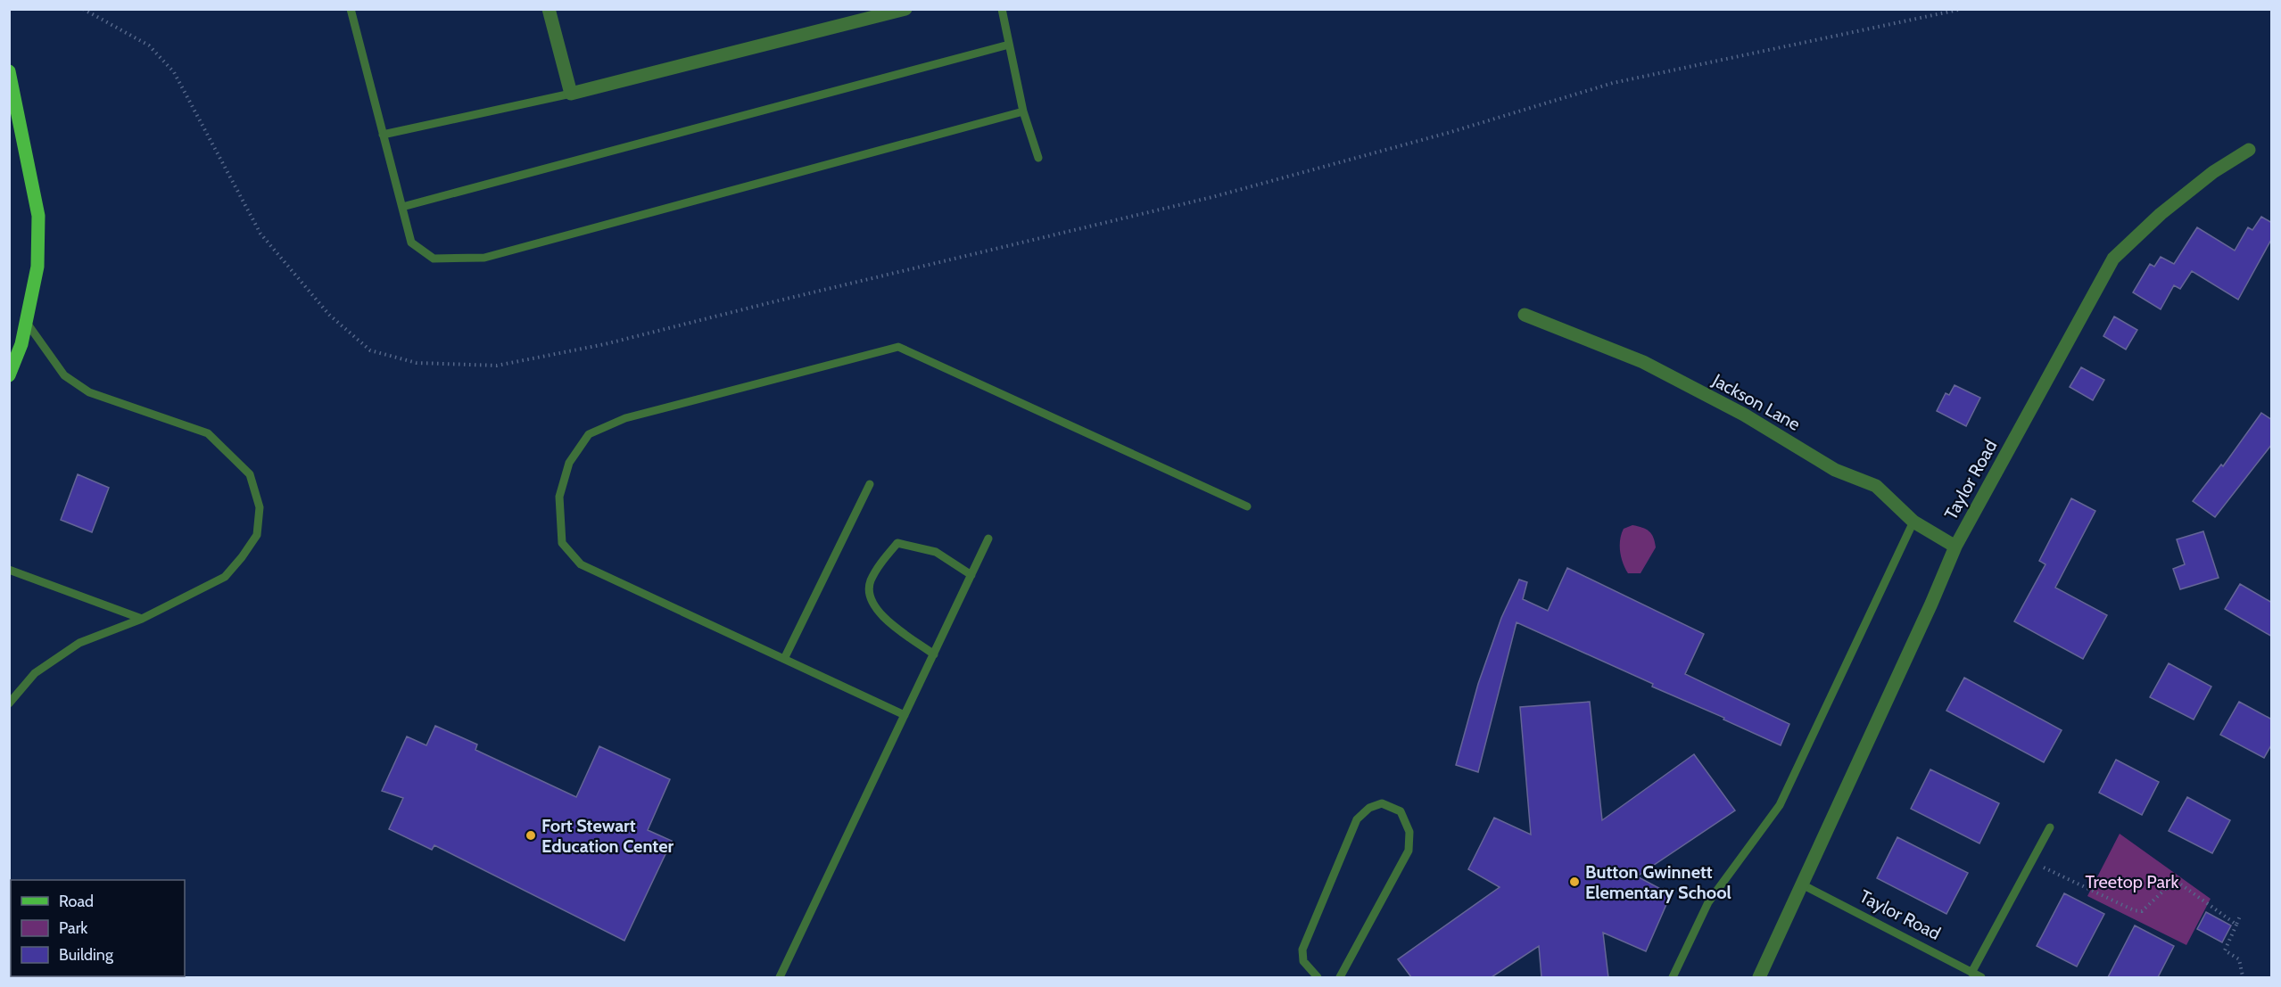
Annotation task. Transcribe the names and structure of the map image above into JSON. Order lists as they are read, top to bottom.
{
  "streets": {
    "street": ["Jackson Lane", "Taylor Road"]
  },
  "crossings": [
    ["Jackson Lane", "Taylor Road"]
  ],
  "parks": ["Treetop Park"],
  "places": ["Fort Stewart Education Center", "Button Gwinnett Elementary School"],
  "legend": ["Road", "Park", "Building"]
}
